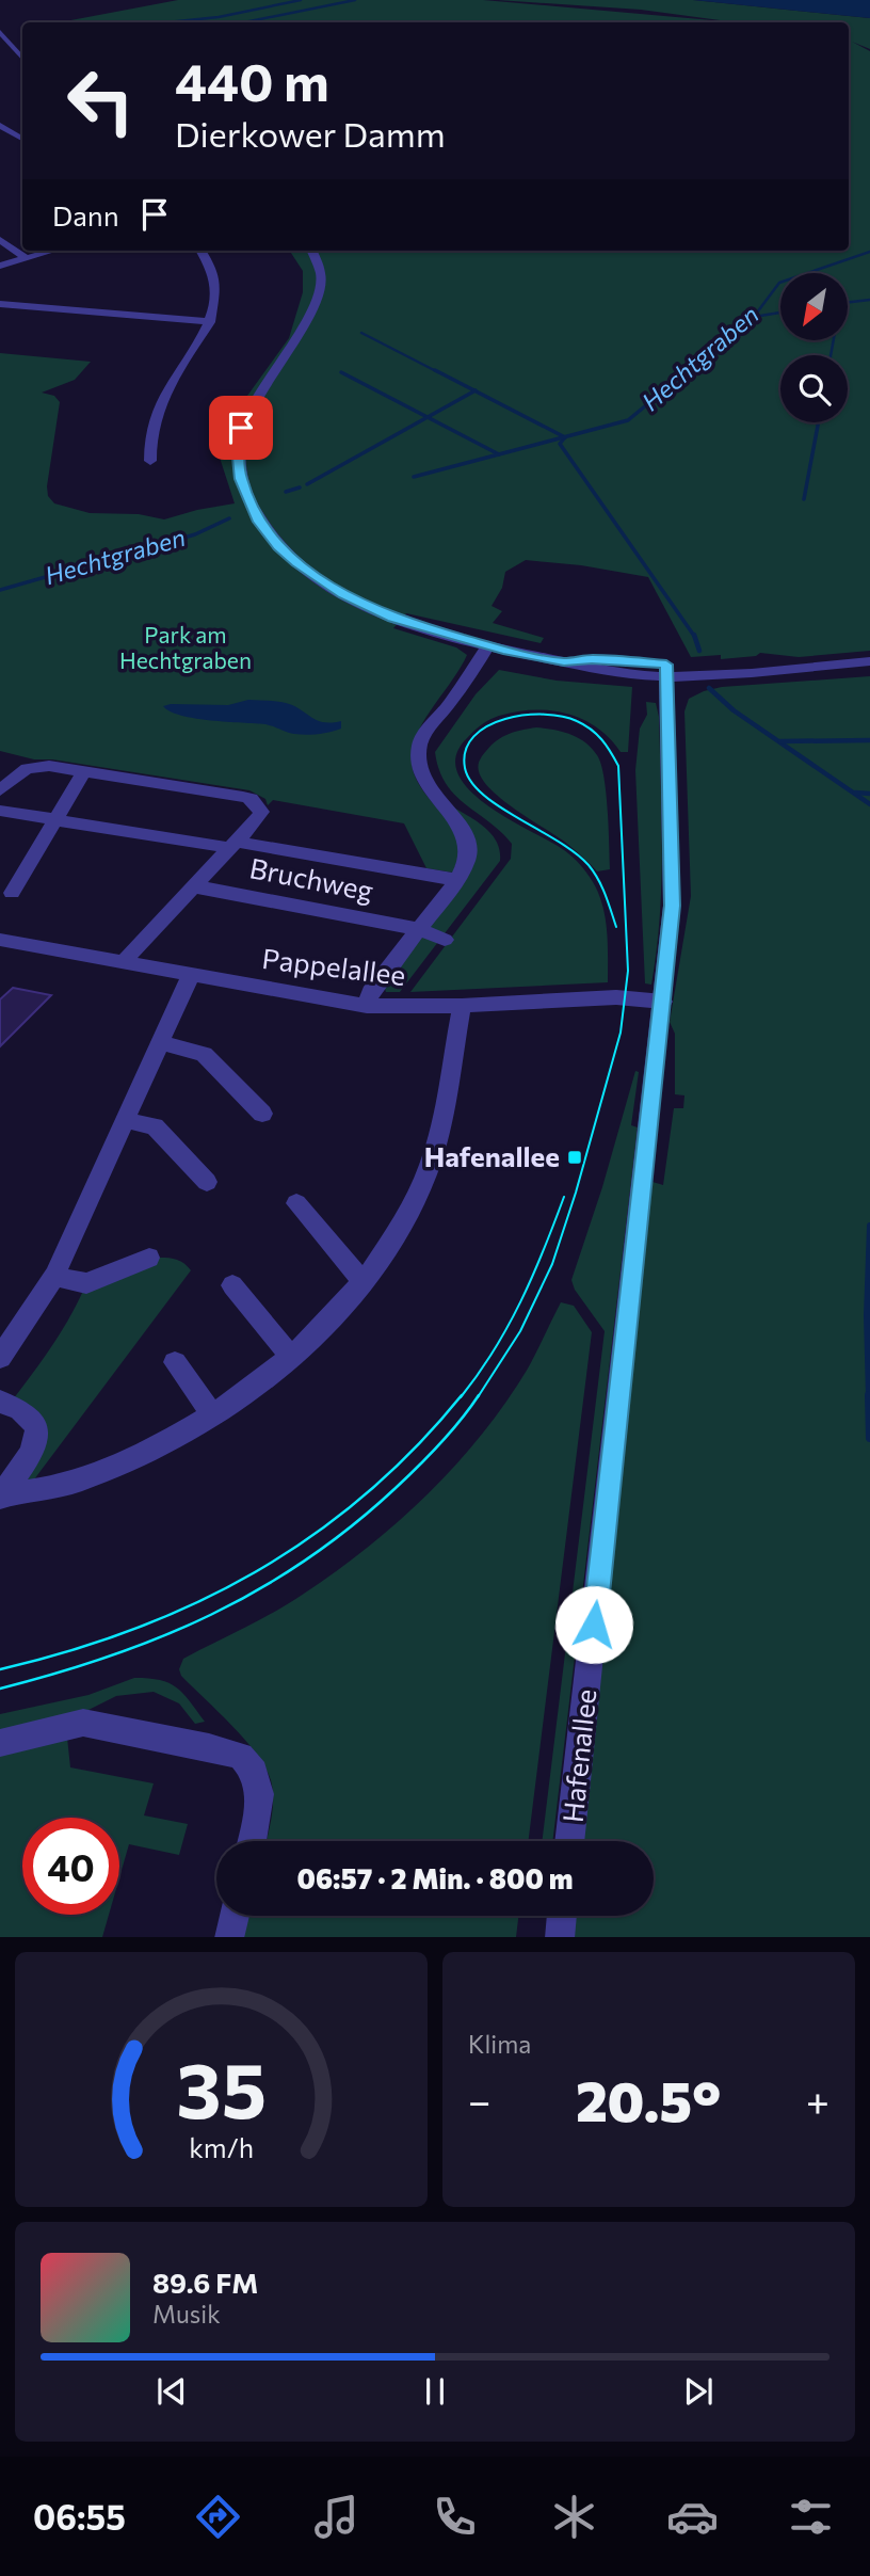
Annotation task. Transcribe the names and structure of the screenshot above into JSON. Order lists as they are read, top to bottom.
{
  "streets": {
    "street": ["Bruchweg", "Pappelallee", "Hafenallee"]
  },
  "crossings": [
    ["Pappelallee", "Hafenallee"]
  ],
  "water": ["Hechtgraben"],
  "parks": ["Park am Hechtgraben"],
  "places": {
    "transit": ["Hafenallee"]
  },
  "north": "bottom left",
  "page": {
    "turn": ["440 m", "Dierkower Damm"],
    "then": "Dann",
    "limit": "40",
    "trip": "06:57 · 2 Min. · 800 m",
    "tile": "Klima",
    "heat": ["−", "20.5°", "+"],
    "song": ["89.6 FM", "Musik"],
    "tabs": "06:55",
    "gauge": ["35", "km/h"]
  }
}
